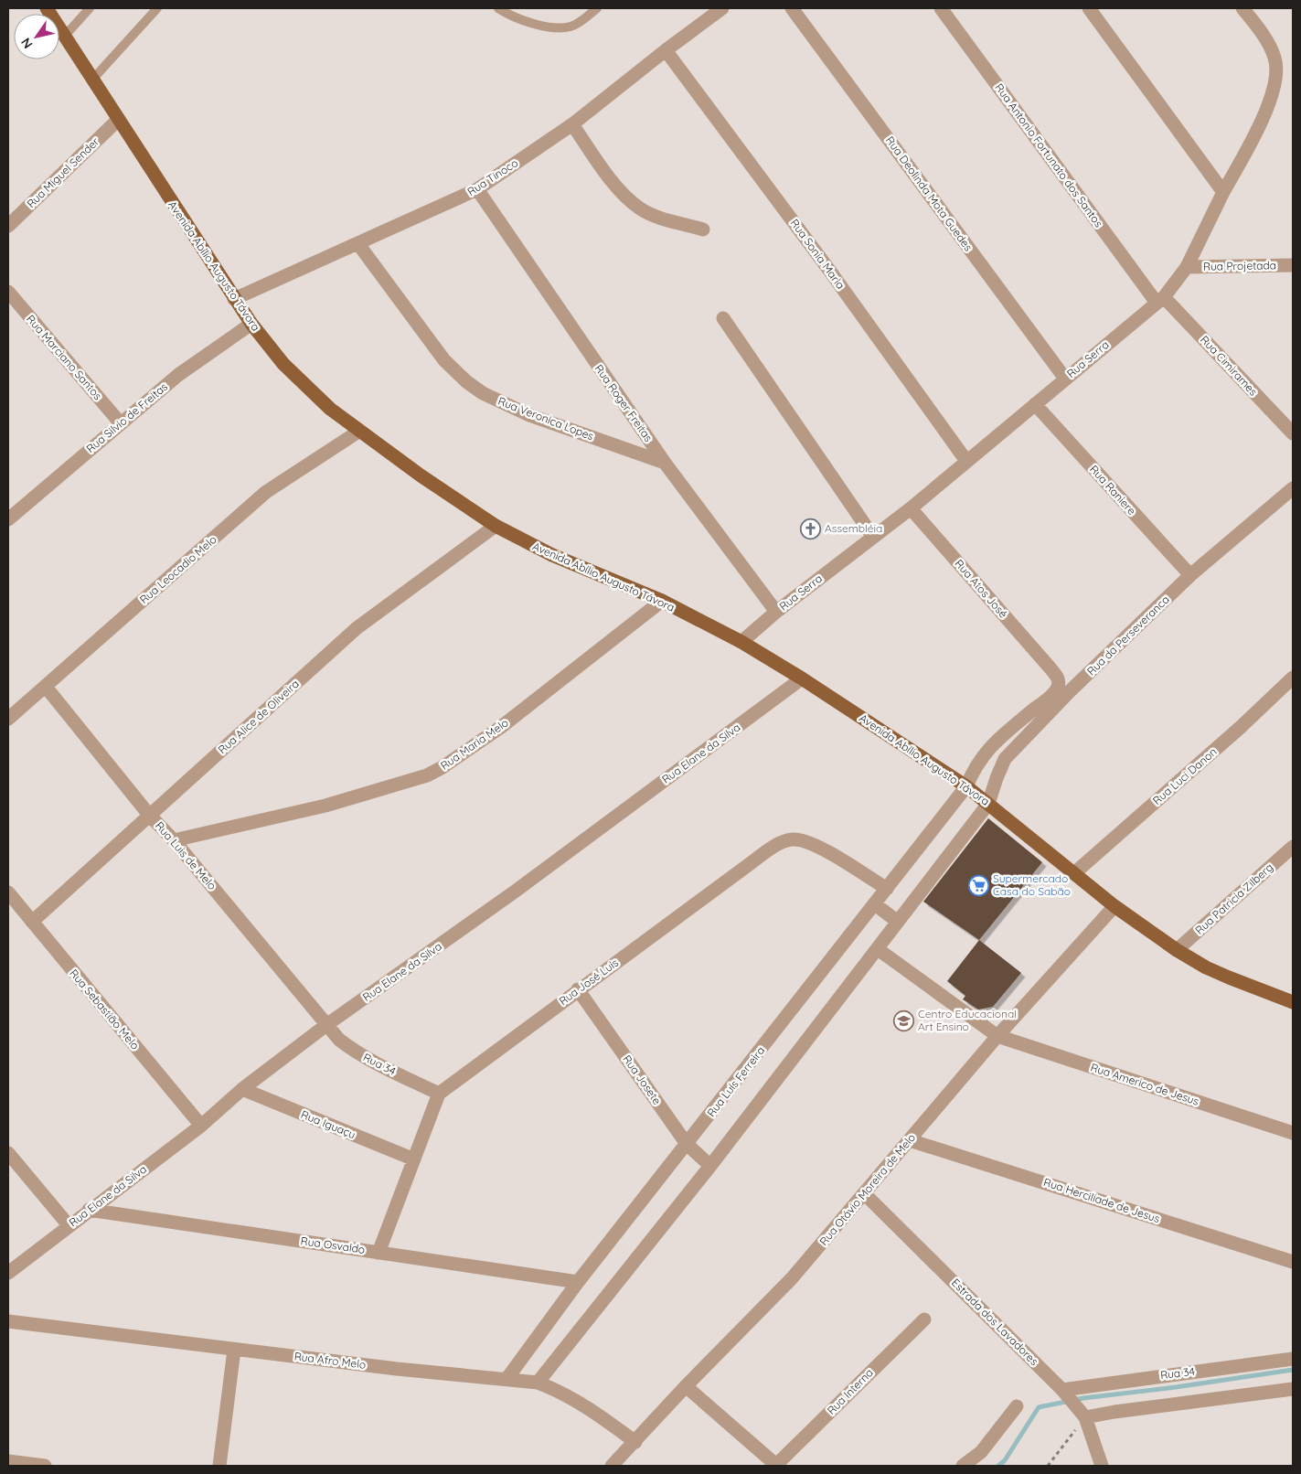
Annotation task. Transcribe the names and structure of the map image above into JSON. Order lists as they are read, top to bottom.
{
  "streets": {
    "main road": ["Avenida Abílio Augusto Távora"],
    "street": [
      "Rua Antonio Fortunato dos Santos",
      "Rua Miguel Sender",
      "Rua Tinoco",
      "Rua Deolinda Mota Guedes",
      "Rua Sonia Maria",
      "Rua Projetada",
      "Rua Marciano Santos",
      "Rua Serra",
      "Rua Cimirames",
      "Rua Roger Freitas",
      "Rua Silvio de Freitas",
      "Rua Veronica Lopes",
      "Rua Raniere",
      "Rua Leocadio Melo",
      "Rua Atos José",
      "Rua da Perseveranca",
      "Rua Alice de Oliveira",
      "Rua Maria Melo",
      "Rua Elane da Silva",
      "Rua Luci Danon",
      "Rua Luis de Melo",
      "Rua Patricia Zilberg",
      "Rua José Luis",
      "Rua Sebastião Melo",
      "Rua 34",
      "Rua Josete",
      "Rua Luís Ferreira",
      "Rua Americo de Jesus",
      "Rua Iguaçu",
      "Rua Otávio Moreira de Melo",
      "Rua Herciliade de Jesus",
      "Rua Osvaldo",
      "Estrada dos Lavadores",
      "Rua Afro Melo",
      "Rua Interna"
    ]
  },
  "crossings": [
    ["Rua Antonio Fortunato dos Santos", "Rua Serra"],
    ["Rua Antonio Fortunato dos Santos", "Rua Cimirames"],
    ["Rua Miguel Sender", "Avenida Abílio Augusto Távora"],
    ["Rua Tinoco", "Rua Sonia Maria"],
    ["Rua Tinoco", "Avenida Abílio Augusto Távora"],
    ["Rua Tinoco", "Rua Roger Freitas"],
    ["Rua Tinoco", "Rua Veronica Lopes"],
    ["Rua Deolinda Mota Guedes", "Rua Serra"],
    ["Rua Sonia Maria", "Rua Serra"],
    ["Avenida Abílio Augusto Távora", "Rua Serra"],
    ["Avenida Abílio Augusto Távora", "Rua Silvio de Freitas"],
    ["Avenida Abílio Augusto Távora", "Rua Leocadio Melo"],
    ["Avenida Abílio Augusto Távora", "Rua da Perseveranca"],
    ["Avenida Abílio Augusto Távora", "Rua Alice de Oliveira"],
    ["Avenida Abílio Augusto Távora", "Rua Maria Melo"],
    ["Avenida Abílio Augusto Távora", "Rua Elane da Silva"],
    ["Avenida Abílio Augusto Távora", "Rua Luci Danon"],
    ["Avenida Abílio Augusto Távora", "Rua Patricia Zilberg"],
    ["Avenida Abílio Augusto Távora", "Rua Luís Ferreira"],
    ["Avenida Abílio Augusto Távora", "Rua Otávio Moreira de Melo"],
    ["Rua Projetada", "Rua Serra"],
    ["Rua Marciano Santos", "Rua Silvio de Freitas"],
    ["Rua Serra", "Rua Cimirames"],
    ["Rua Serra", "Rua Roger Freitas"],
    ["Rua Serra", "Rua Raniere"],
    ["Rua Serra", "Rua Atos José"],
    ["Rua Roger Freitas", "Rua Veronica Lopes"],
    ["Rua Raniere", "Rua da Perseveranca"],
    ["Rua Leocadio Melo", "Rua Luis de Melo"],
    ["Rua Atos José", "Rua Luís Ferreira"],
    ["Rua Alice de Oliveira", "Rua Luis de Melo"],
    ["Rua Alice de Oliveira", "Rua Sebastião Melo"],
    ["Rua Maria Melo", "Rua Luis de Melo"],
    ["Rua Elane da Silva", "Rua Luis de Melo"],
    ["Rua Elane da Silva", "Rua Sebastião Melo"],
    ["Rua Elane da Silva", "Rua 34"],
    ["Rua Elane da Silva", "Rua Iguaçu"],
    ["Rua Elane da Silva", "Rua Osvaldo"],
    ["Rua Luis de Melo", "Rua 34"],
    ["Rua José Luis", "Rua 34"],
    ["Rua José Luis", "Rua Josete"],
    ["Rua José Luis", "Rua Luís Ferreira"],
    ["Rua 34", "Estrada dos Lavadores"],
    ["Rua Josete", "Rua Luís Ferreira"],
    ["Rua Luís Ferreira", "Rua Osvaldo"],
    ["Rua Luís Ferreira", "Rua Afro Melo"],
    ["Rua Americo de Jesus", "Rua Otávio Moreira de Melo"],
    ["Rua Otávio Moreira de Melo", "Rua Herciliade de Jesus"],
    ["Rua Otávio Moreira de Melo", "Estrada dos Lavadores"],
    ["Rua Otávio Moreira de Melo", "Rua Afro Melo"],
    ["Rua Otávio Moreira de Melo", "Rua Interna"]
  ],
  "places": {
    "church": ["Assembléia"],
    "supermarket": ["Supermercado Casa do Sabão"],
    "school or university": ["Centro Educacional Art Ensino"]
  },
  "north": "bottom left"
}
